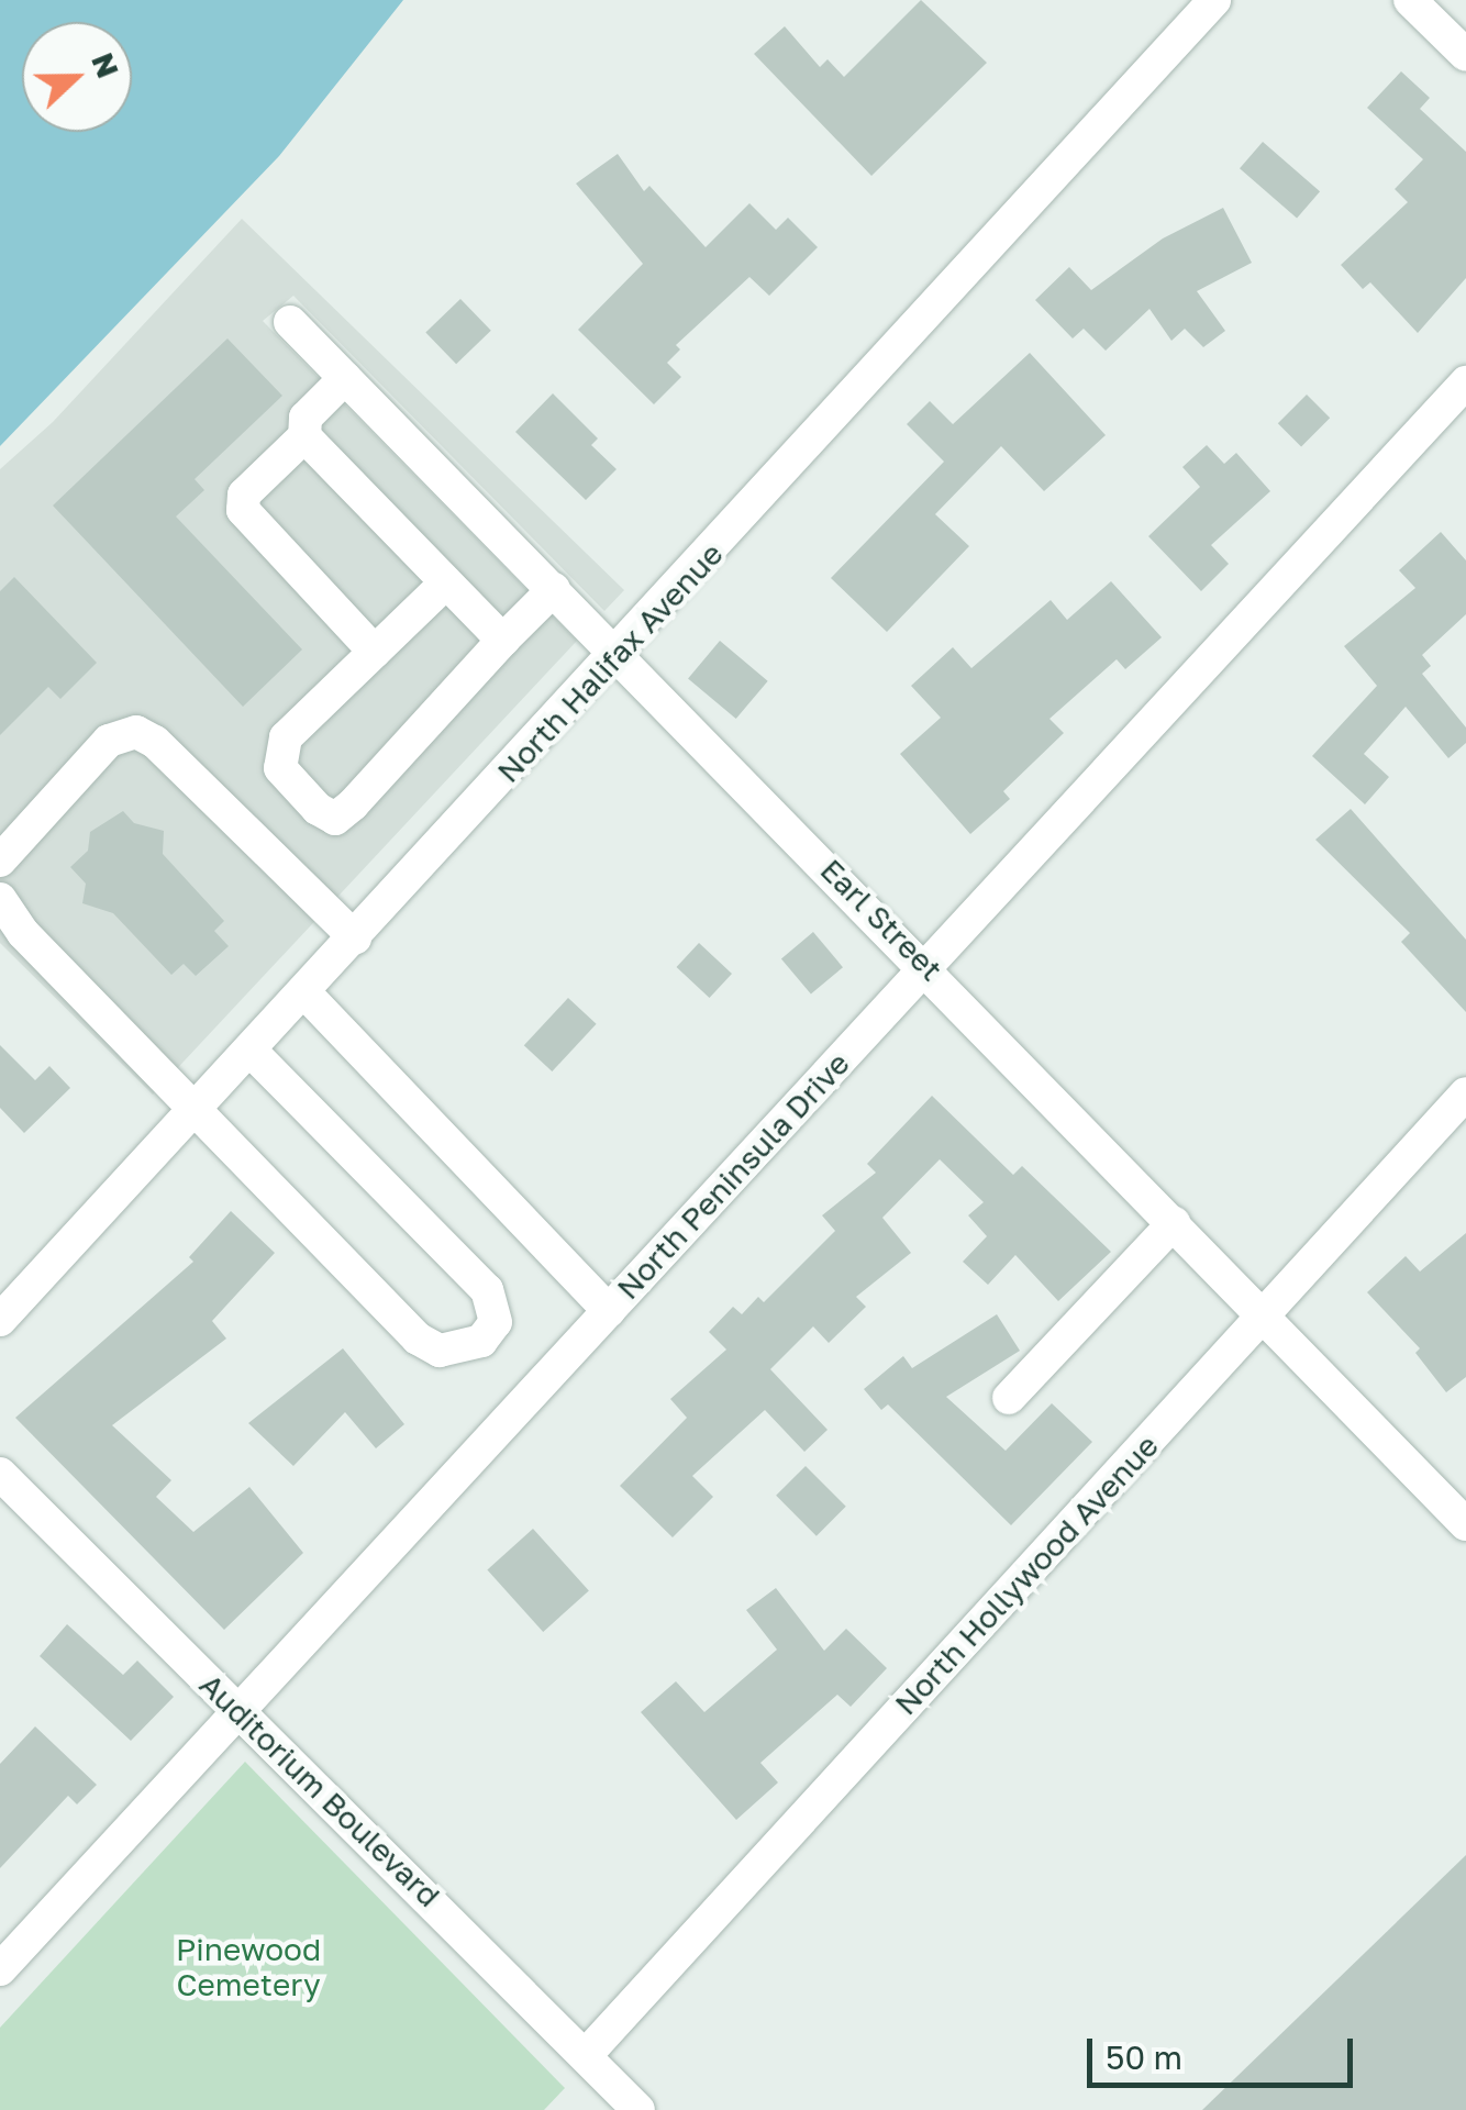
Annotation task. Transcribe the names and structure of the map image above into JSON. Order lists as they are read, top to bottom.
{
  "streets": {
    "street": [
      "North Halifax Avenue",
      "Earl Street",
      "North Peninsula Drive",
      "North Hollywood Avenue",
      "Auditorium Boulevard"
    ]
  },
  "crossings": [
    ["North Halifax Avenue", "Earl Street"],
    ["Earl Street", "North Peninsula Drive"],
    ["Earl Street", "North Hollywood Avenue"],
    ["North Peninsula Drive", "Auditorium Boulevard"],
    ["North Hollywood Avenue", "Auditorium Boulevard"]
  ],
  "parks": ["Pinewood Cemetery"],
  "scale_bar": "50 m",
  "north": "right"
}
